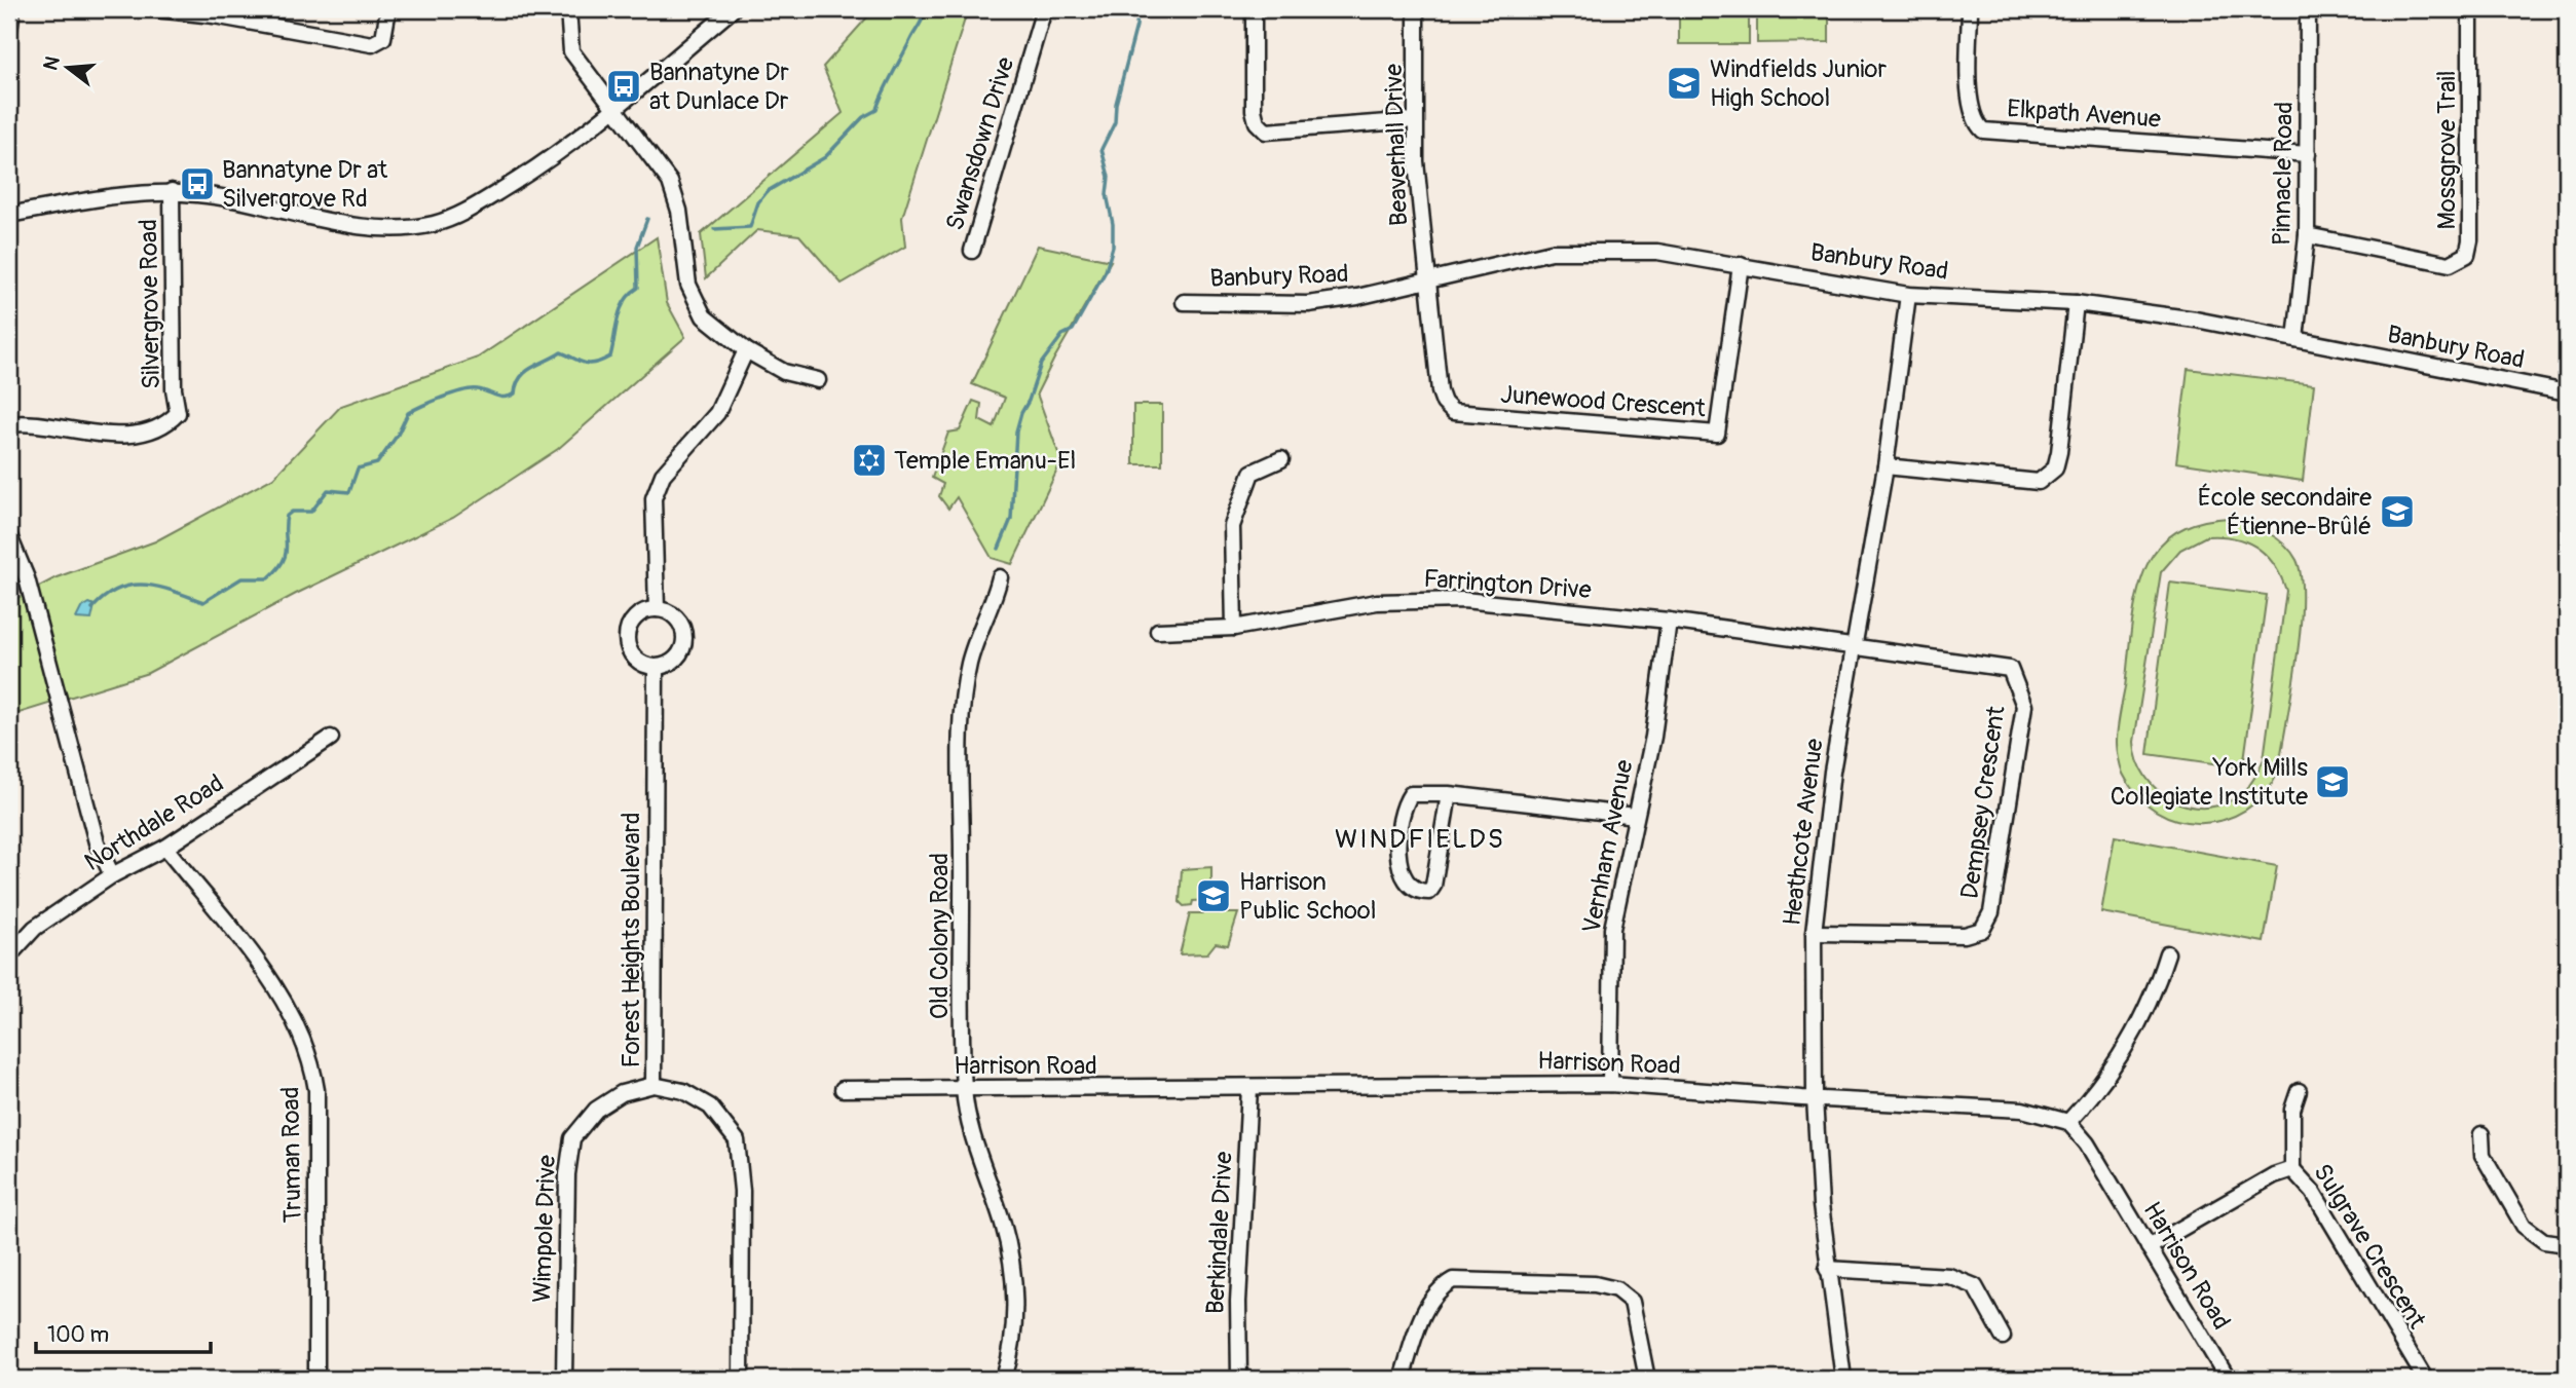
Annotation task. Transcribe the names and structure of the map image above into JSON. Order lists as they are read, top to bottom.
{
  "streets": {
    "street": [
      "Elkpath Avenue",
      "Swansdown Drive",
      "Beaverhall Drive",
      "Mossgrove Trail",
      "Pinnacle Road",
      "Banbury Road",
      "Silvergrove Road",
      "Junewood Crescent",
      "Farrington Drive",
      "Dempsey Crescent",
      "Northdale Road",
      "Heathcote Avenue",
      "Vernham Avenue",
      "Old Colony Road",
      "Forest Heights Boulevard",
      "Harrison Road",
      "Truman Road",
      "Wimpole Drive",
      "Berkindale Drive",
      "Sulgrave Crescent"
    ]
  },
  "crossings": [
    ["Elkpath Avenue", "Pinnacle Road"],
    ["Beaverhall Drive", "Banbury Road"],
    ["Beaverhall Drive", "Junewood Crescent"],
    ["Mossgrove Trail", "Pinnacle Road"],
    ["Pinnacle Road", "Banbury Road"],
    ["Banbury Road", "Junewood Crescent"],
    ["Banbury Road", "Heathcote Avenue"],
    ["Farrington Drive", "Dempsey Crescent"],
    ["Farrington Drive", "Heathcote Avenue"],
    ["Farrington Drive", "Vernham Avenue"],
    ["Dempsey Crescent", "Heathcote Avenue"],
    ["Northdale Road", "Truman Road"],
    ["Heathcote Avenue", "Harrison Road"],
    ["Vernham Avenue", "Harrison Road"],
    ["Old Colony Road", "Harrison Road"],
    ["Forest Heights Boulevard", "Wimpole Drive"],
    ["Harrison Road", "Berkindale Drive"],
    ["Harrison Road", "Sulgrave Crescent"]
  ],
  "districts": ["WINDFIELDS"],
  "places": {
    "school or university": [
      "Windfields Junior High School",
      "École secondaire Étienne-Brûlé",
      "York Mills Collegiate Institute",
      "Harrison Public School"
    ],
    "bus stop": ["Bannatyne Dr at Dunlace Dr", "Bannatyne Dr at Silvergrove Rd"],
    "synagogue": ["Temple Emanu-El"]
  },
  "scale_bar": "100 m",
  "north": "left"
}
